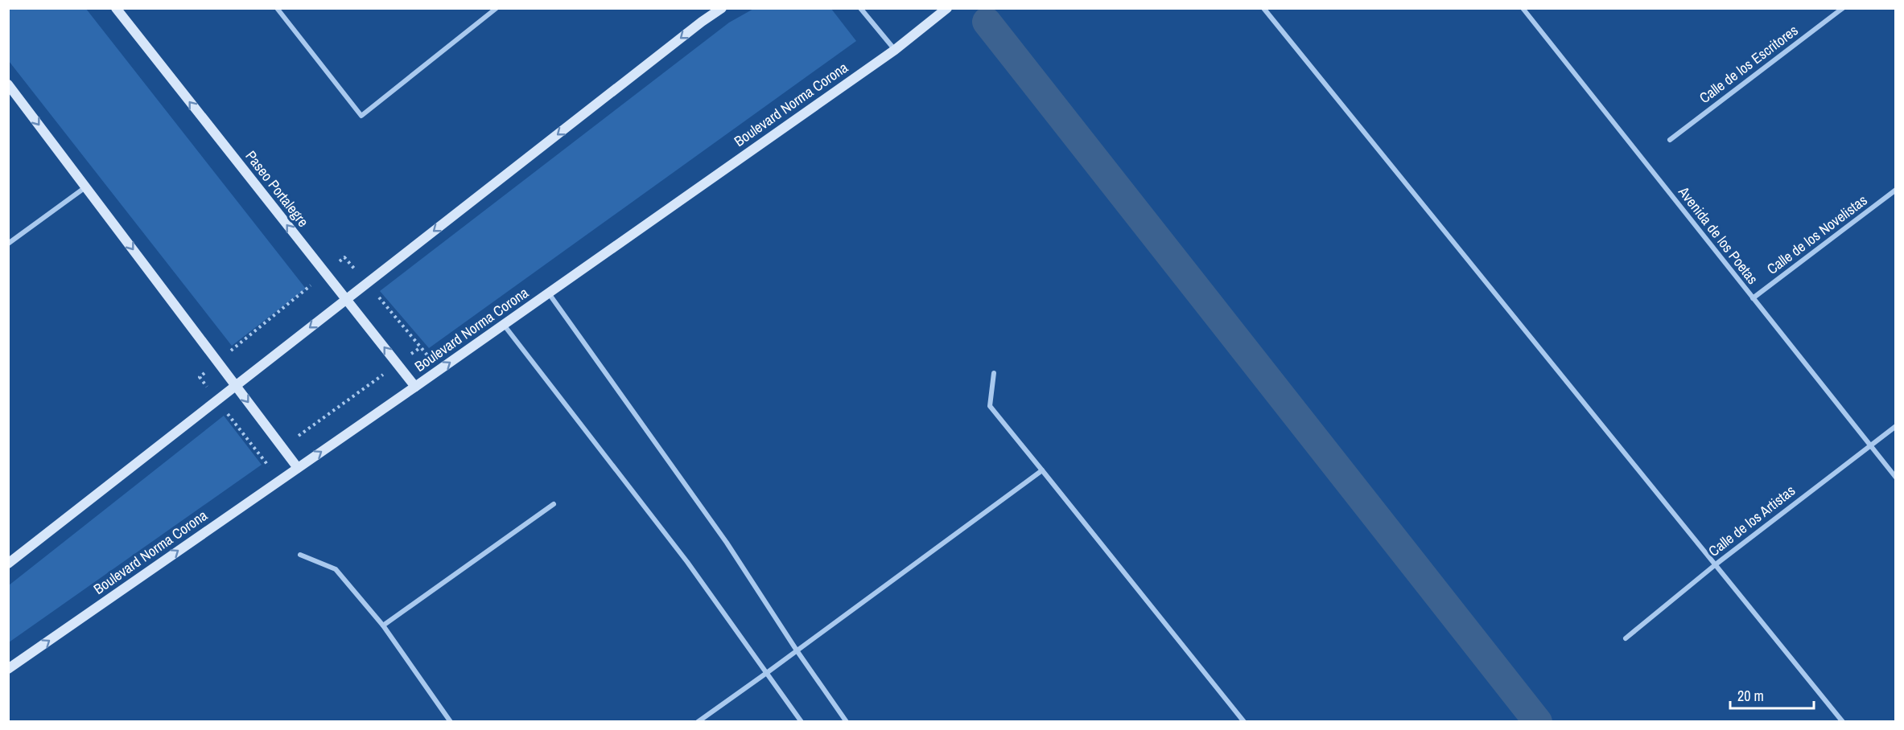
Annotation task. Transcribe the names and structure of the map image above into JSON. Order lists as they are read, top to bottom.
{
  "streets": {
    "street": [
      "Calle de los Escritores",
      "Boulevard Norma Corona",
      "Paseo Portalegre",
      "Calle de los Novelistas",
      "Avenida de los Poetas",
      "Calle de los Artistas"
    ]
  },
  "crossings": [
    ["Boulevard Norma Corona", "Paseo Portalegre"],
    ["Calle de los Novelistas", "Avenida de los Poetas"],
    ["Avenida de los Poetas", "Calle de los Artistas"]
  ],
  "one_way": ["Boulevard Norma Corona", "Paseo Portalegre"],
  "scale_bar": "20 m"
}
